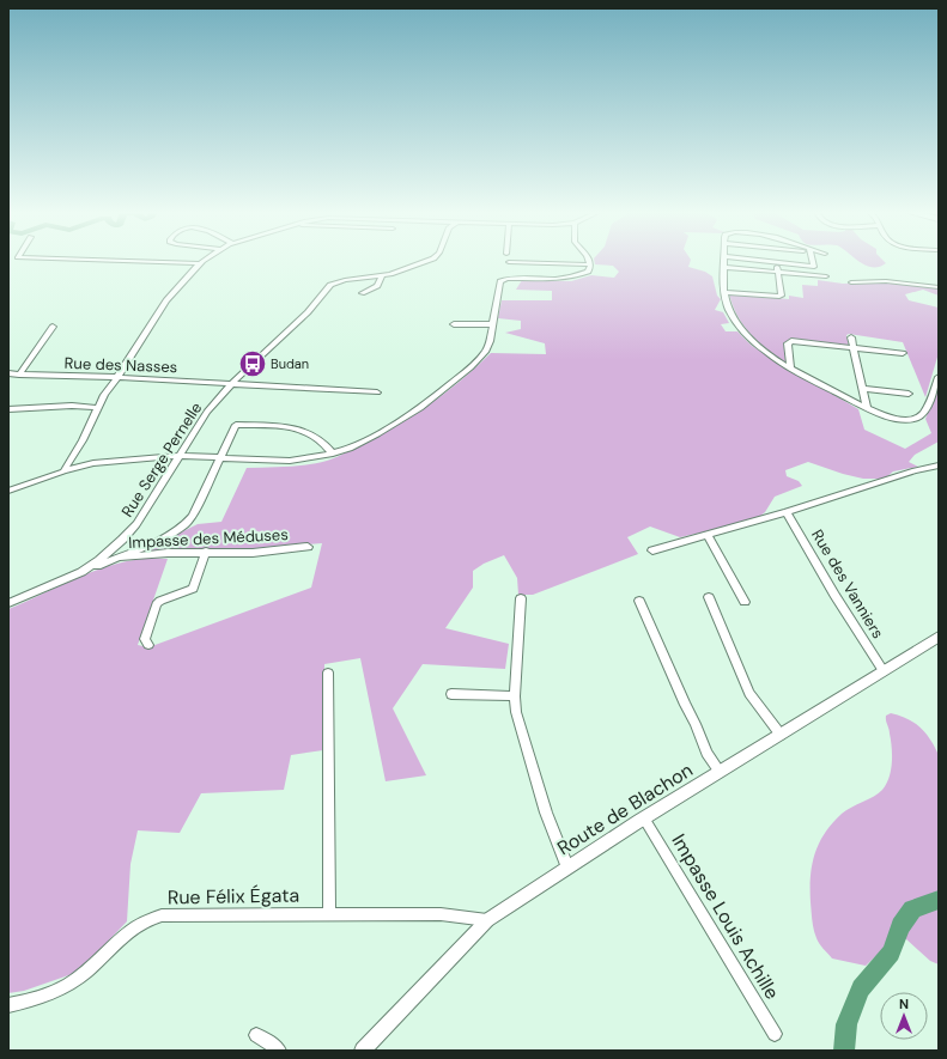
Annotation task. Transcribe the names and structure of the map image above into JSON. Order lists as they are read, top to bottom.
{
  "streets": {
    "street": [
      "Rue des Nasses",
      "Rue Serge Pernelle",
      "Impasse des Méduses",
      "Rue des Vanniers",
      "Route de Blachon",
      "Rue Félix Égata",
      "Impasse Louis Achille"
    ]
  },
  "crossings": [
    ["Rue des Nasses", "Rue Serge Pernelle"],
    ["Rue des Vanniers", "Route de Blachon"],
    ["Route de Blachon", "Rue Félix Égata"],
    ["Route de Blachon", "Impasse Louis Achille"]
  ],
  "places": {
    "bus stop": ["Budan"]
  },
  "north": "top"
}
